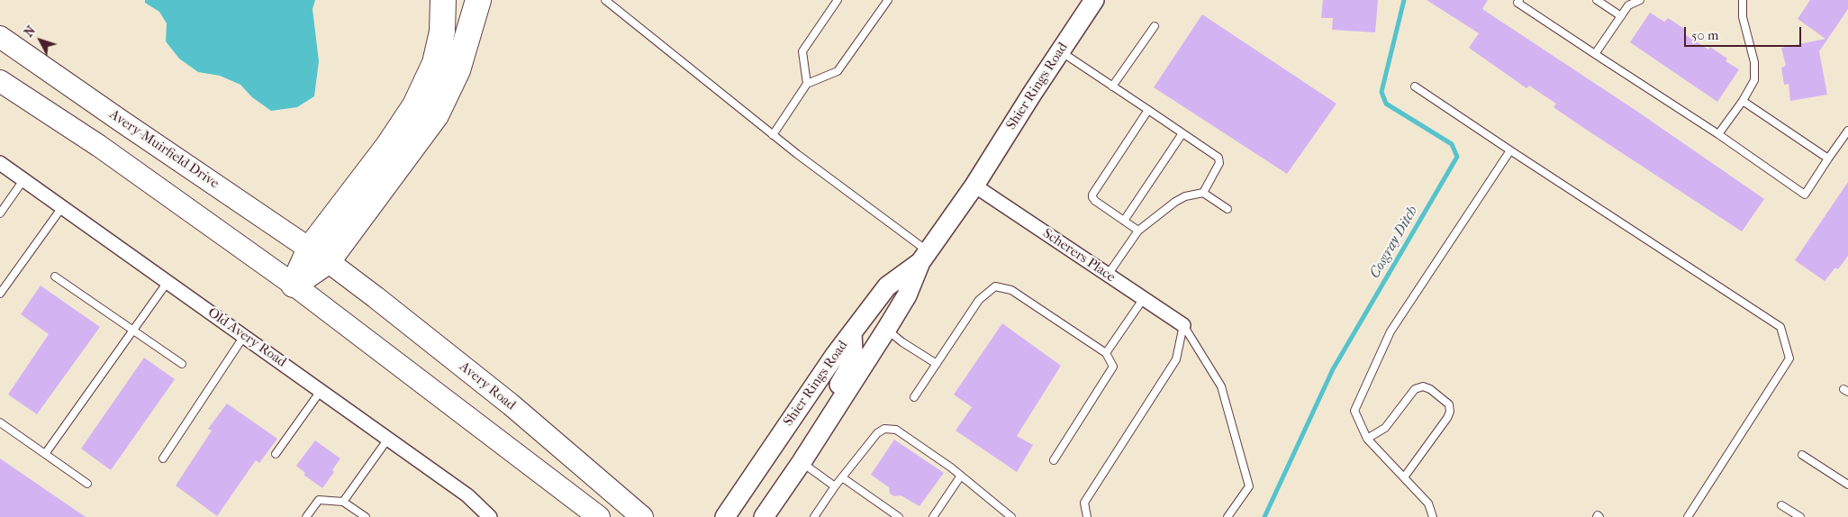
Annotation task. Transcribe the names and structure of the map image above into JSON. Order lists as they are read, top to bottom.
{
  "streets": {
    "main road": ["Shier Rings Road", "Avery-Muirfield Drive", "Avery Road"],
    "street": ["Scherers Place", "Old Avery Road"]
  },
  "crossings": [
    ["Shier Rings Road", "Scherers Place"],
    ["Avery-Muirfield Drive", "Avery Road"]
  ],
  "water": ["Cosgray Ditch"],
  "scale_bar": "50 m",
  "north": "top left"
}
